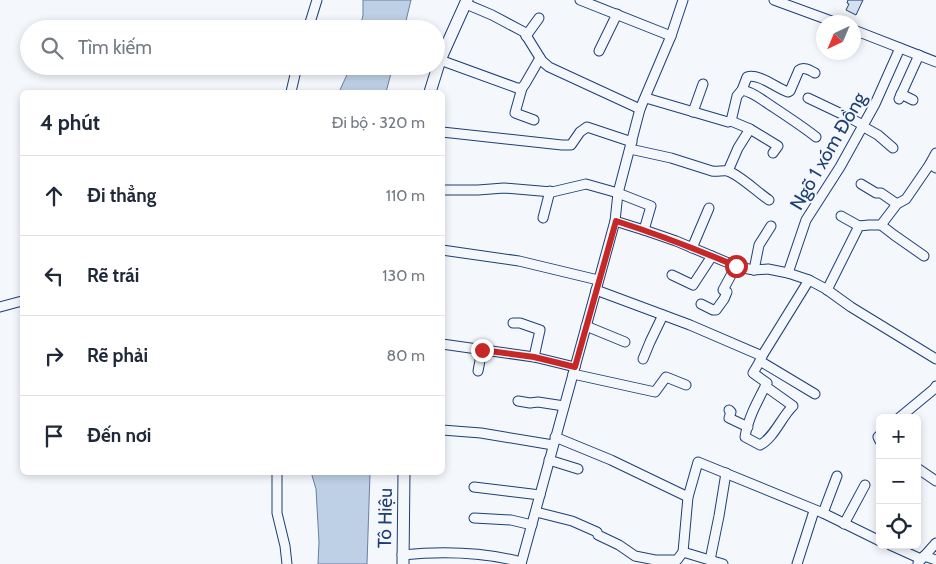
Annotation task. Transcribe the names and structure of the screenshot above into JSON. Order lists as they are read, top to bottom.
{
  "streets": {
    "main road": ["Tô Hiệu"],
    "street": ["Ngõ 1 xóm Đồng"]
  },
  "north": "bottom left",
  "page": {
    "search": "Tìm kiếm",
    "heading": ["4 phút", "Đi bộ · 320 m"],
    "list": [
      ["Đi thẳng", "110 m"],
      ["Rẽ trái", "130 m"],
      ["Rẽ phải", "80 m"],
      "Đến nơi"
    ],
    "map_buttons": ["+", "−"]
  }
}
